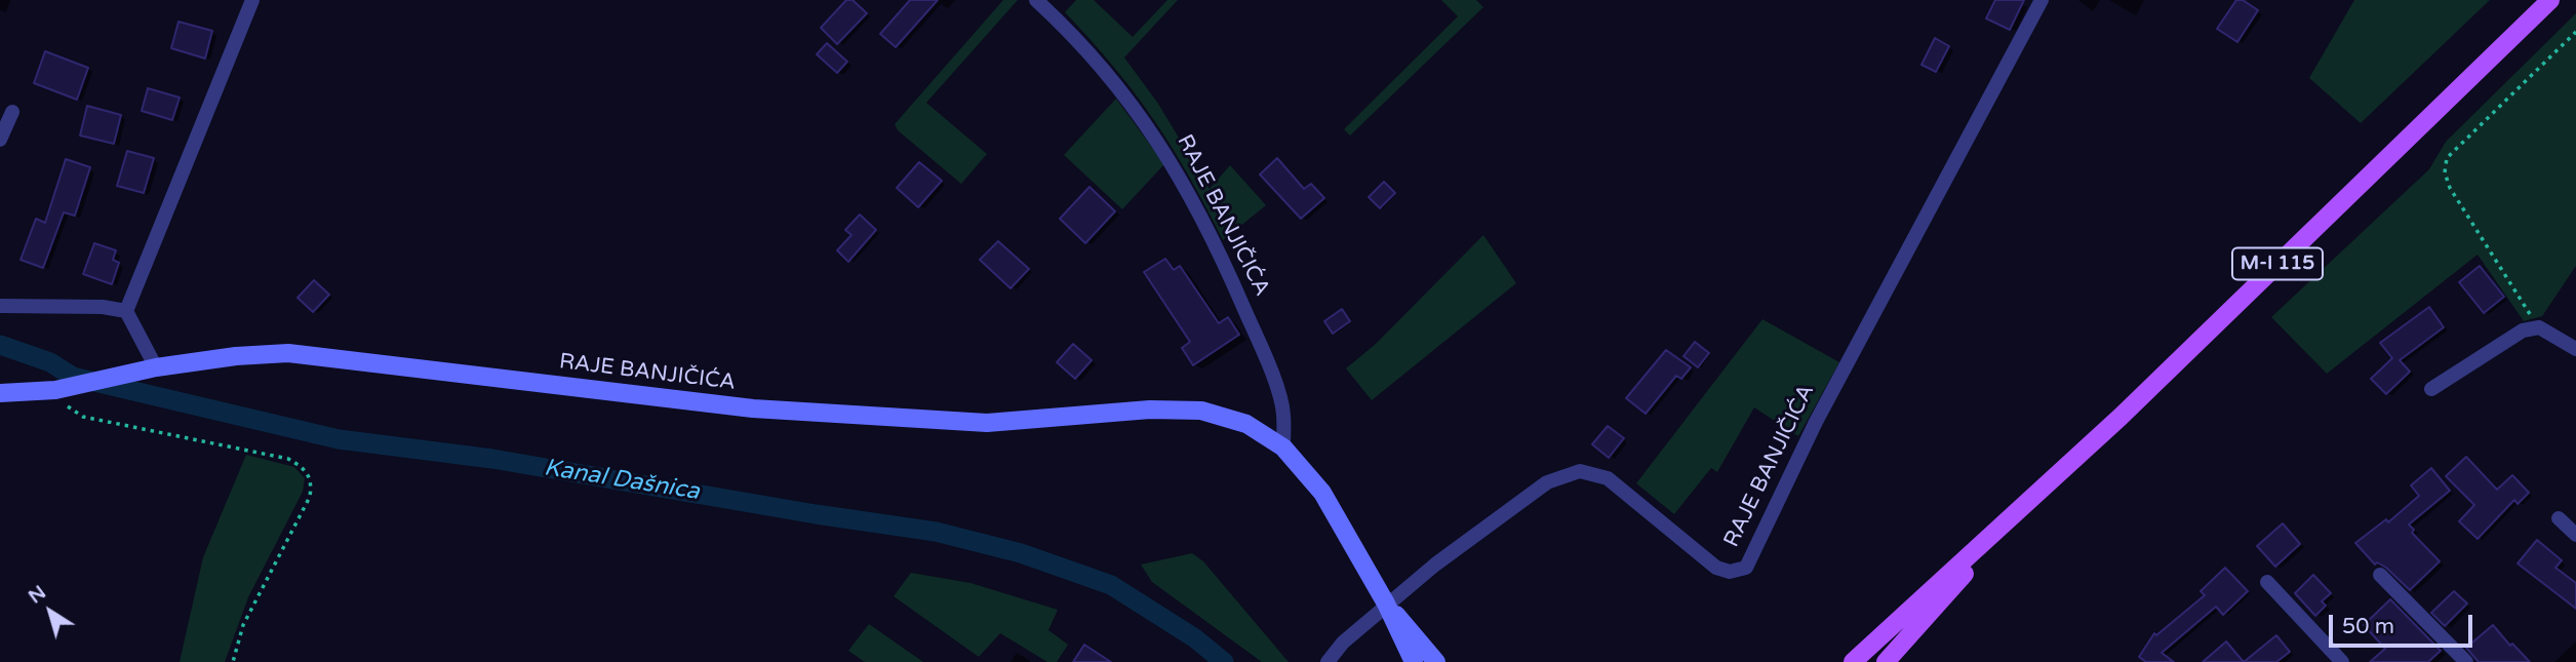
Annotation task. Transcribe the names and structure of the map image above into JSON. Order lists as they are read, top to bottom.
{
  "streets": {
    "main road": ["RAJE BANJIČIĆA", "M-I 115"]
  },
  "water": ["Kanal Dašnica"],
  "scale_bar": "50 m",
  "north": "top left"
}
